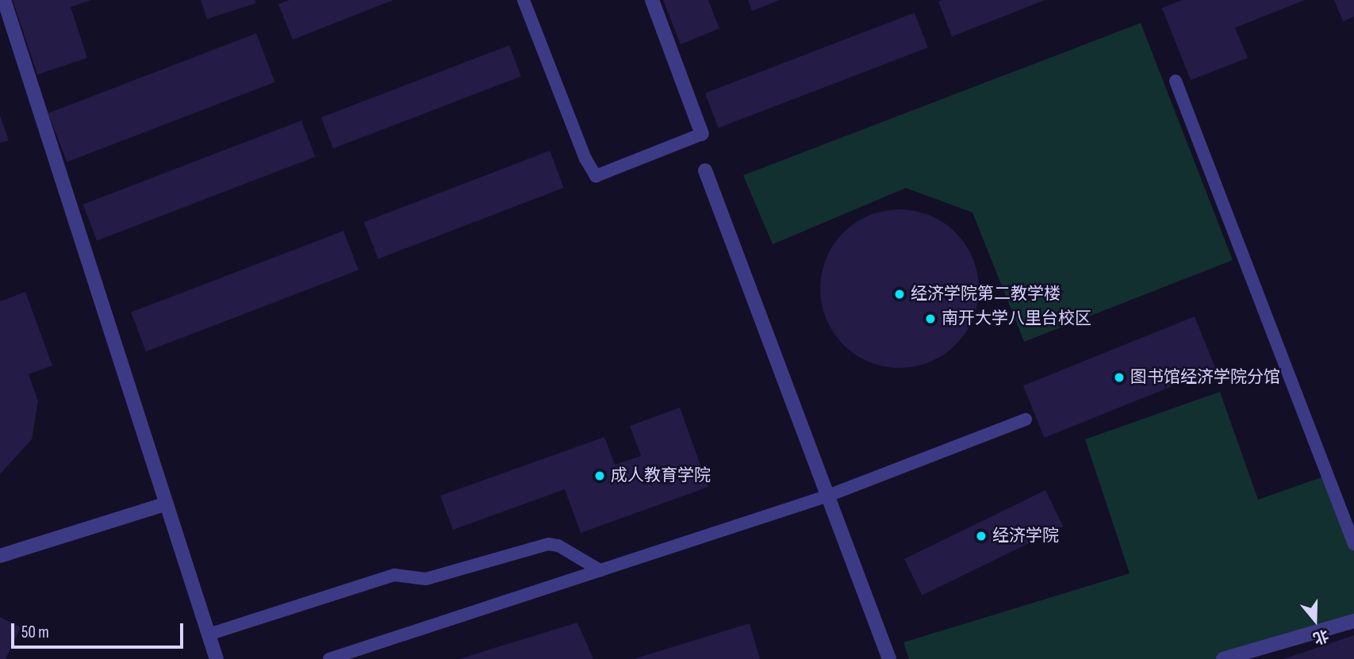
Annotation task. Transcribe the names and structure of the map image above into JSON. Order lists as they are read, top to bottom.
{
  "places": [
    "经济学院第二教学楼",
    "南开大学八里台校区",
    "图书馆经济学院分馆",
    "成人教育学院",
    "经济学院"
  ],
  "scale_bar": "50 m",
  "north": "bottom"
}
